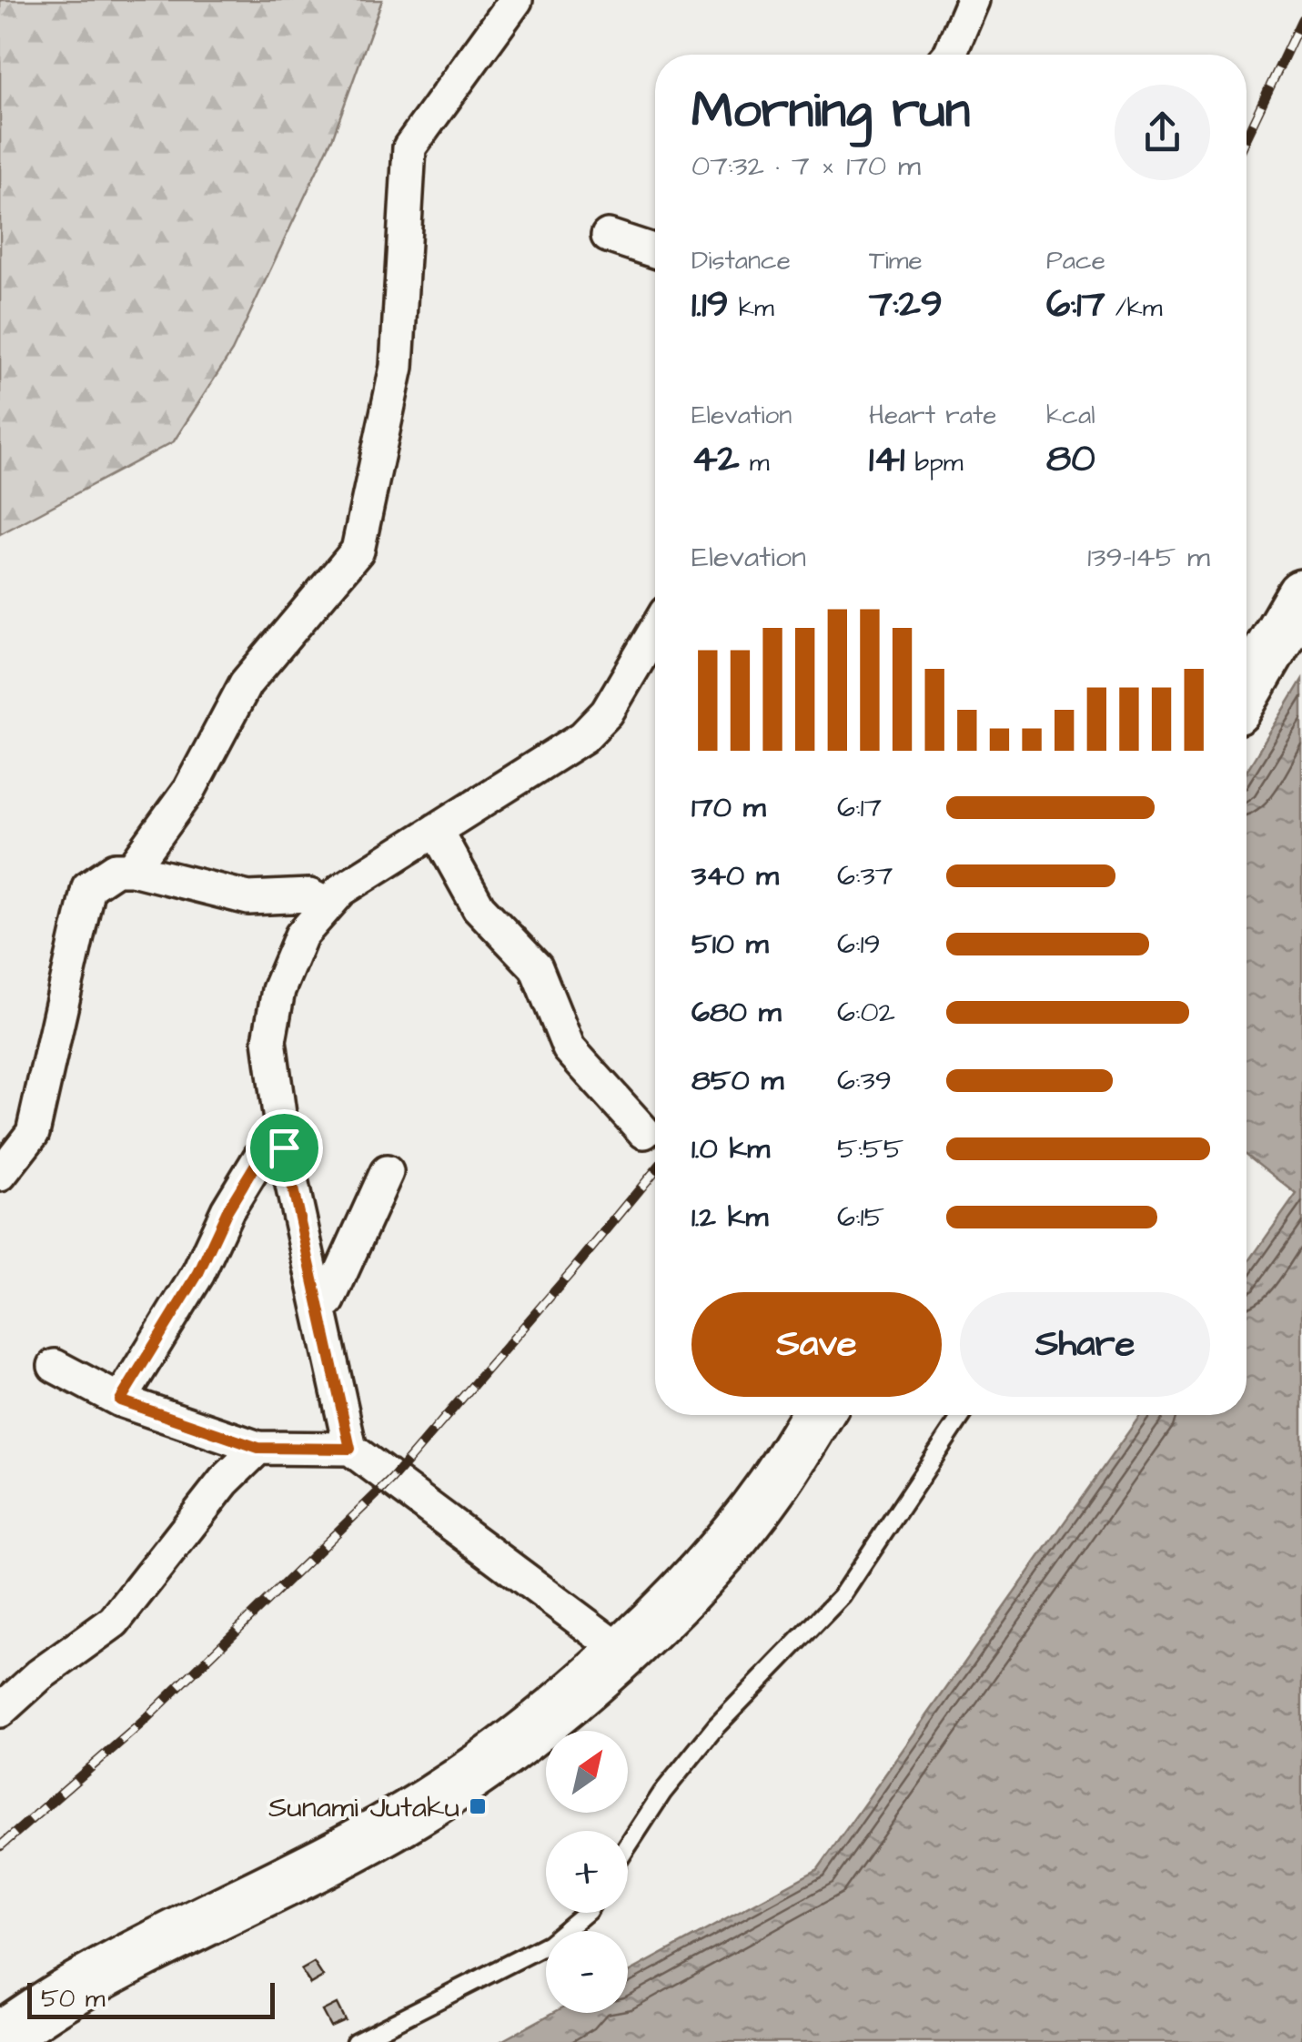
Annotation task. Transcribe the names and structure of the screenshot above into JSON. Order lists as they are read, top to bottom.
{
  "places": {
    "transit": ["Sunami Jutaku"]
  },
  "scale_bar": "50 m",
  "north": "top right",
  "page": {
    "heading": ["Morning run", "07:32 · 7 × 170 m"],
    "stats": [
      ["Distance", "1.19 km"],
      ["Time", "7:29"],
      ["Pace", "6:17 /km"],
      ["Elevation", "42 m"],
      ["Heart rate", "141 bpm"],
      ["kcal", "80"]
    ],
    "chart": ["Elevation", "139–145 m"],
    "list": [
      {
        "name": "170 m",
        "note": "6:17"
      },
      {
        "name": "340 m",
        "note": "6:37"
      },
      {
        "name": "510 m",
        "note": "6:19"
      },
      {
        "name": "680 m",
        "note": "6:02"
      },
      {
        "name": "850 m",
        "note": "6:39"
      },
      {
        "name": "1.0 km",
        "note": "5:55"
      },
      {
        "name": "1.2 km",
        "note": "6:15"
      }
    ],
    "buttons": ["Save", "Share"],
    "map_buttons": ["+", "−"],
    "scale": "50 m"
  }
}
